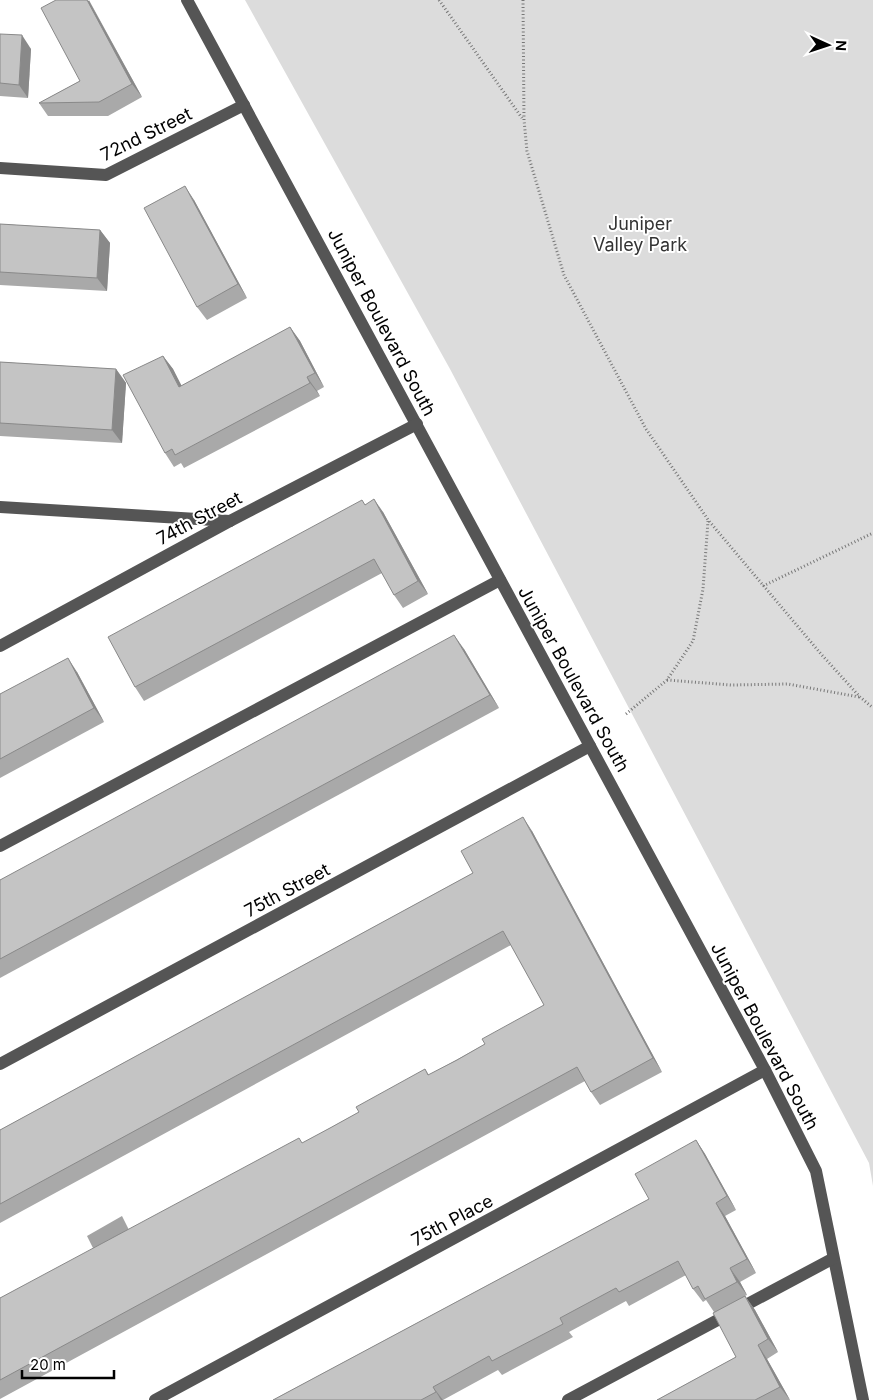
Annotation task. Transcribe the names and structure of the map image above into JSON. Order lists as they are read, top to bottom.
{
  "streets": {
    "street": [
      "72nd Street",
      "Juniper Boulevard South",
      "74th Street",
      "75th Street",
      "75th Place"
    ]
  },
  "crossings": [
    ["72nd Street", "Juniper Boulevard South"],
    ["Juniper Boulevard South", "74th Street"],
    ["Juniper Boulevard South", "75th Street"],
    ["Juniper Boulevard South", "75th Place"]
  ],
  "parks": ["Juniper Valley Park"],
  "scale_bar": "20 m",
  "north": "right"
}
